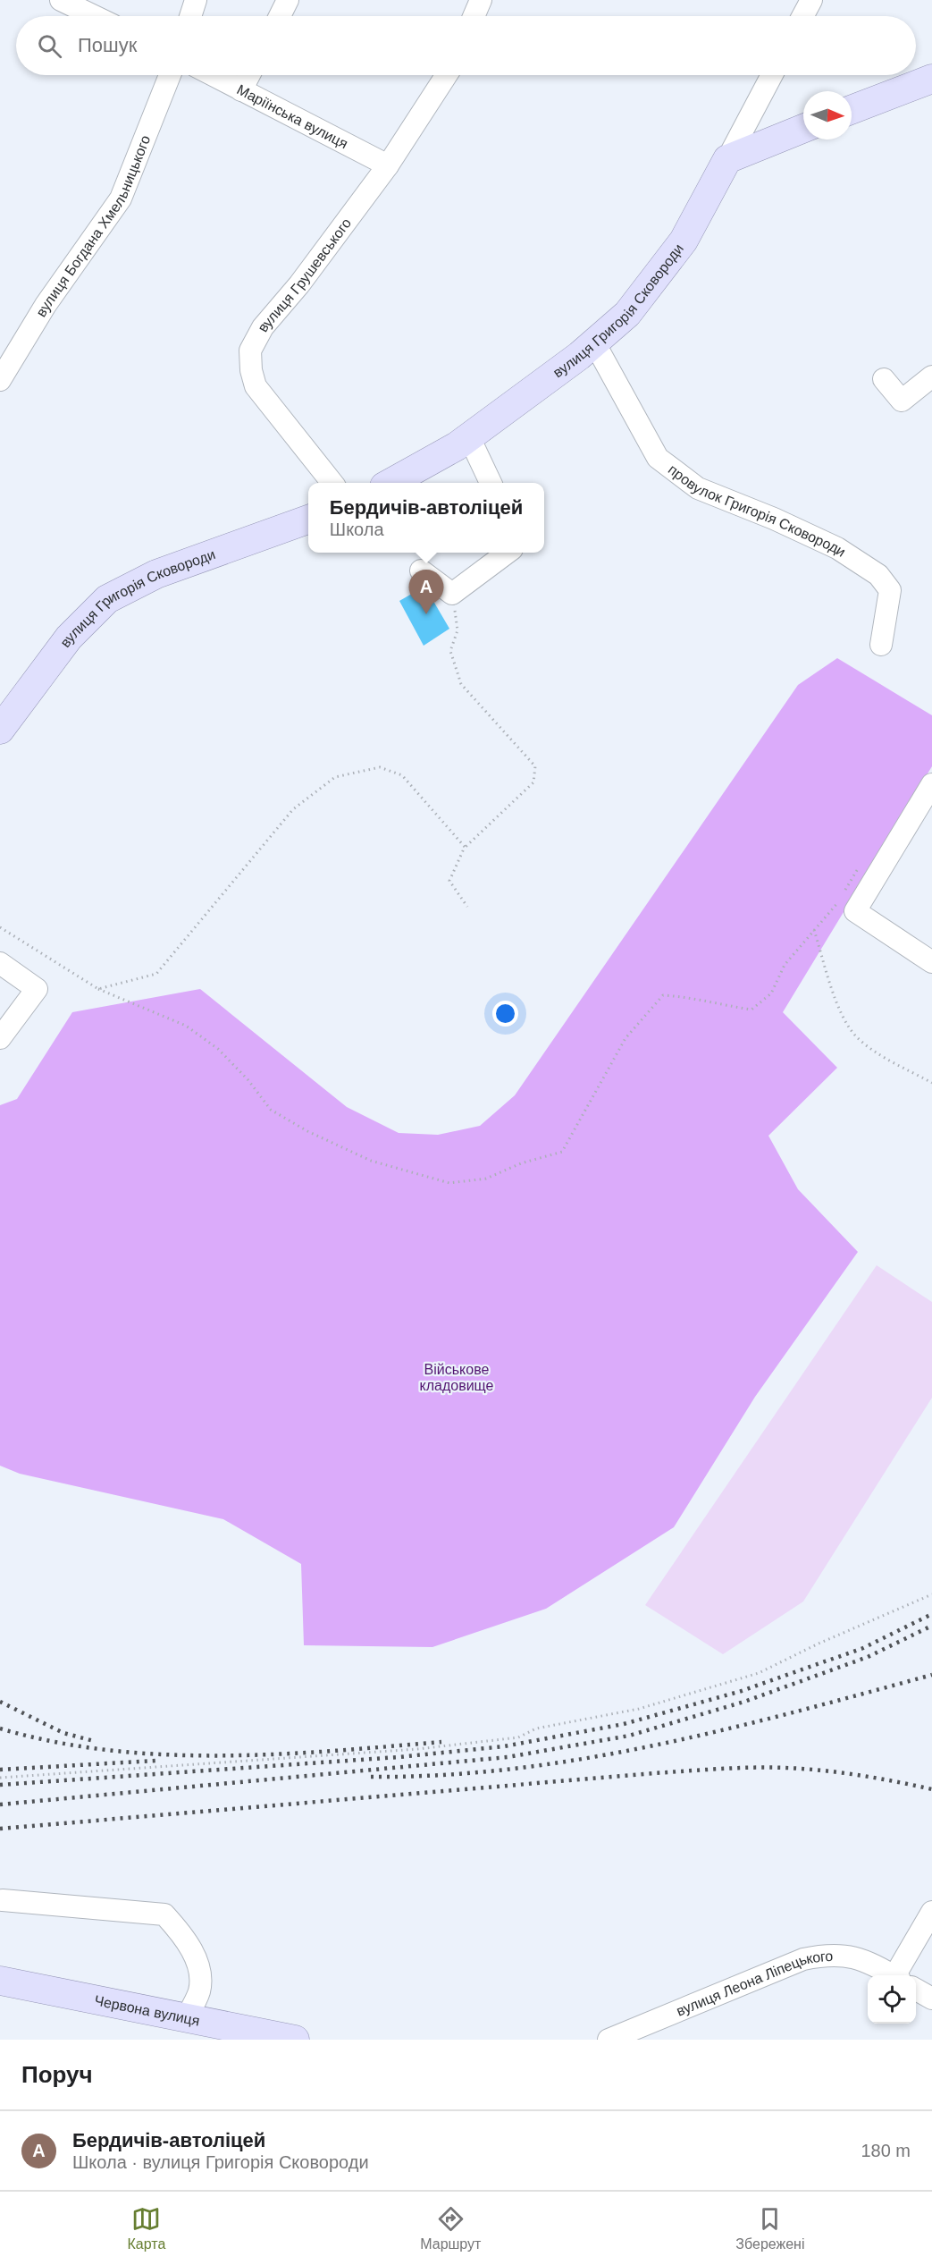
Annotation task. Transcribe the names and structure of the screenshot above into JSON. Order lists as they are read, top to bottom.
{
  "streets": {
    "main road": ["вулиця Григорія Сковороди", "Червона вулиця"],
    "street": [
      "Маріїнська вулиця",
      "вулиця Богдана Хмельницького",
      "вулиця Грушевського",
      "провулок Григорія Сковороди",
      "вулиця Леона Ліпецького"
    ]
  },
  "crossings": [
    ["Маріїнська вулиця", "вулиця Грушевського"],
    ["вулиця Григорія Сковороди", "провулок Григорія Сковороди"]
  ],
  "parks": ["Військове кладовище"],
  "north": "right",
  "page": {
    "search": "Пошук",
    "popup": ["Бердичів-автоліцей", "Школа"],
    "pins": "A",
    "heading": "Поруч",
    "list": [
      {
        "mark": "A",
        "name": "Бердичів-автоліцей",
        "note": "Школа · вулиця Григорія Сковороди",
        "value": "180 m"
      }
    ],
    "nav": ["Карта", "Маршрут", "Збережені"]
  }
}
